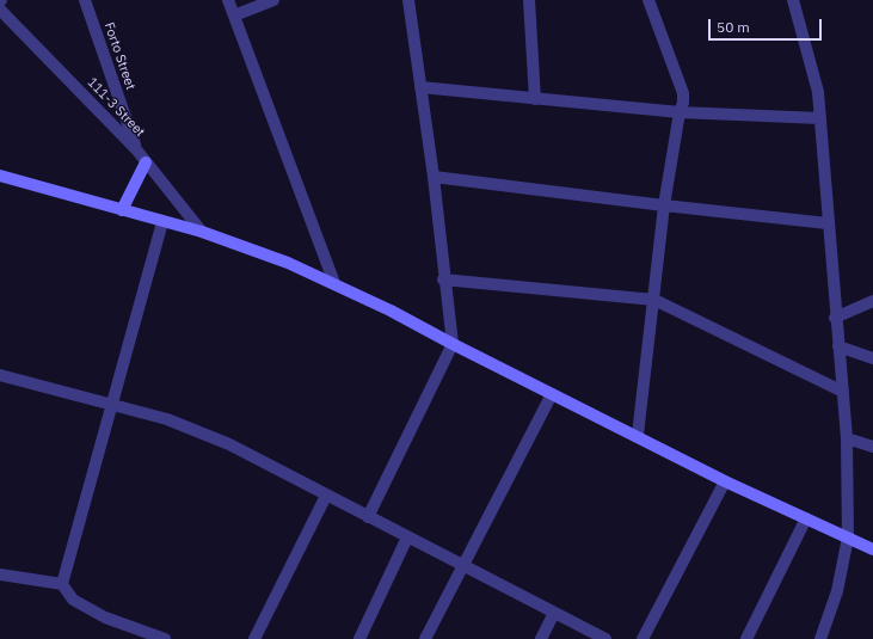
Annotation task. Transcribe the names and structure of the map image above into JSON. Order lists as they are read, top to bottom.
{
  "streets": {
    "street": ["Forto Street", "111-3 Street"]
  },
  "crossings": [
    ["Forto Street", "111-3 Street"]
  ],
  "scale_bar": "50 m"
}
